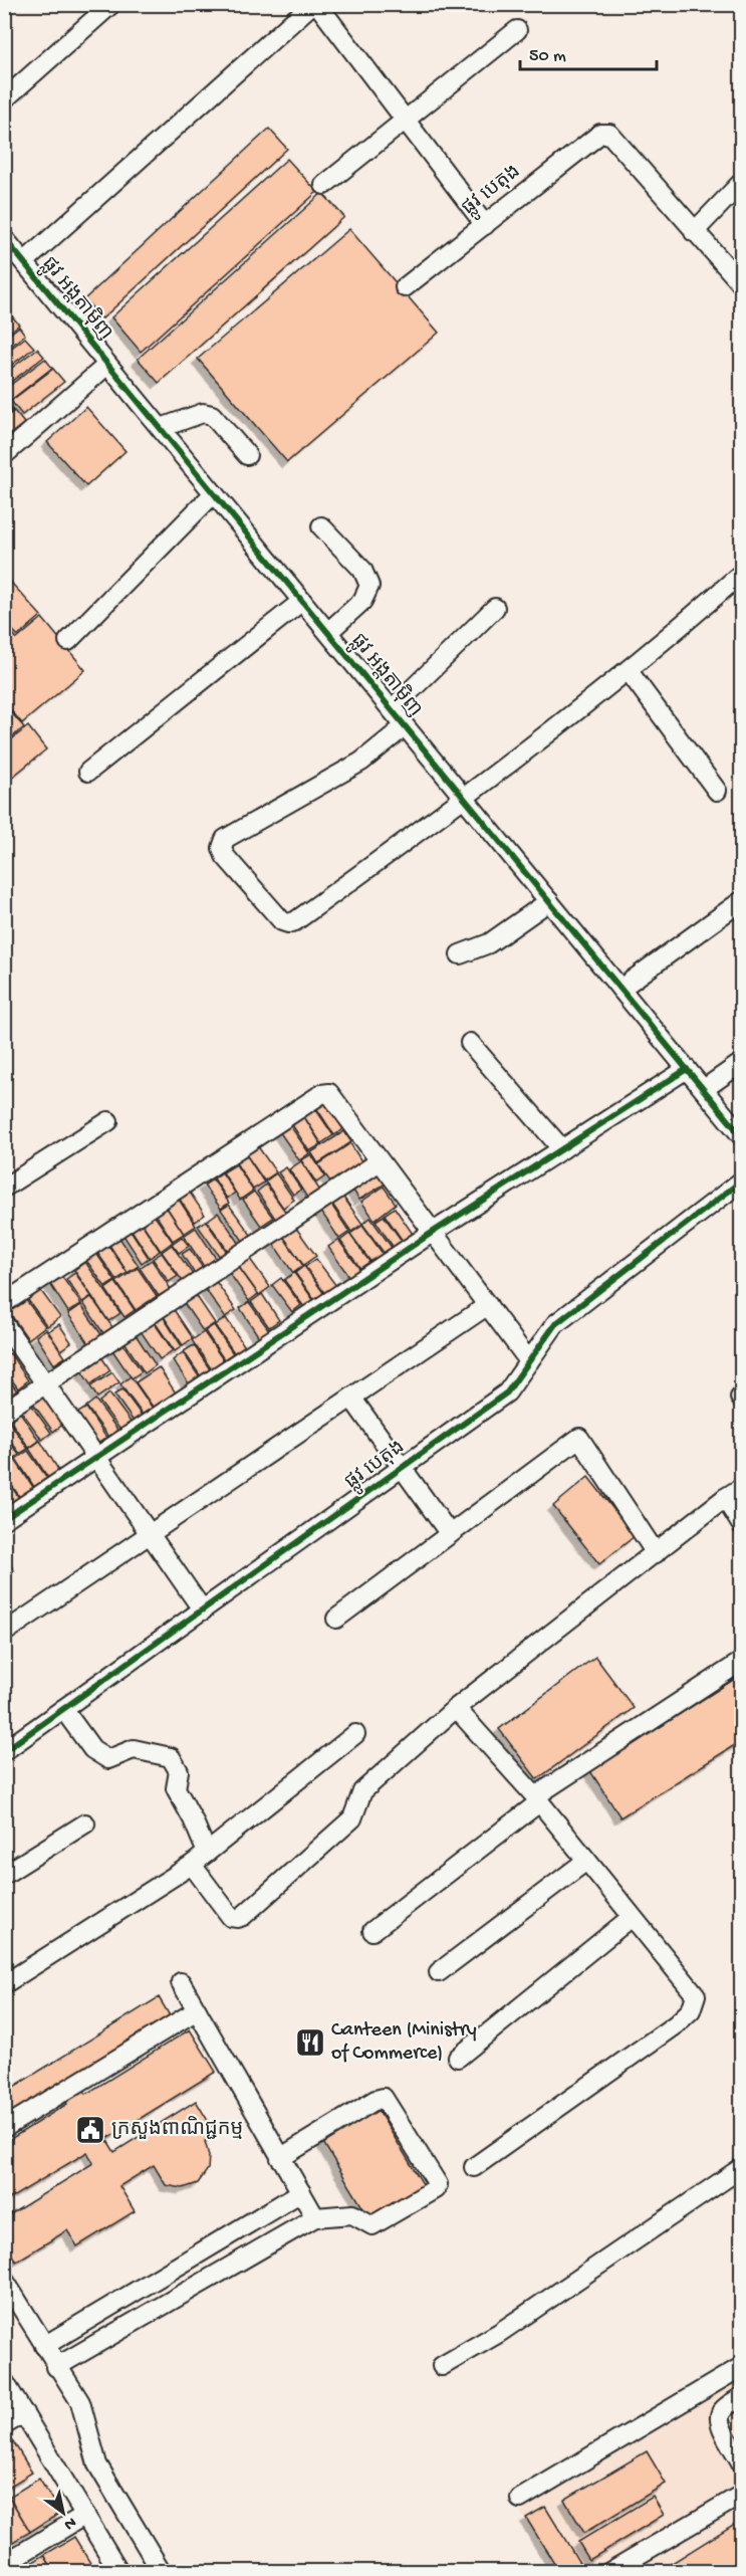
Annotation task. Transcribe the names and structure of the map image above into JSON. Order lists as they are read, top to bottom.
{
  "streets": {
    "street": ["ផ្លូវ បេតុង", "ផ្លូវ អង្តតាម៉ិញ"]
  },
  "places": {
    "restaurant": ["Canteen (Ministry of Commerce)"],
    "public building": ["ក្រសួងពាណិជ្ជកម្ម"]
  },
  "scale_bar": "50 m",
  "north": "bottom right"
}
